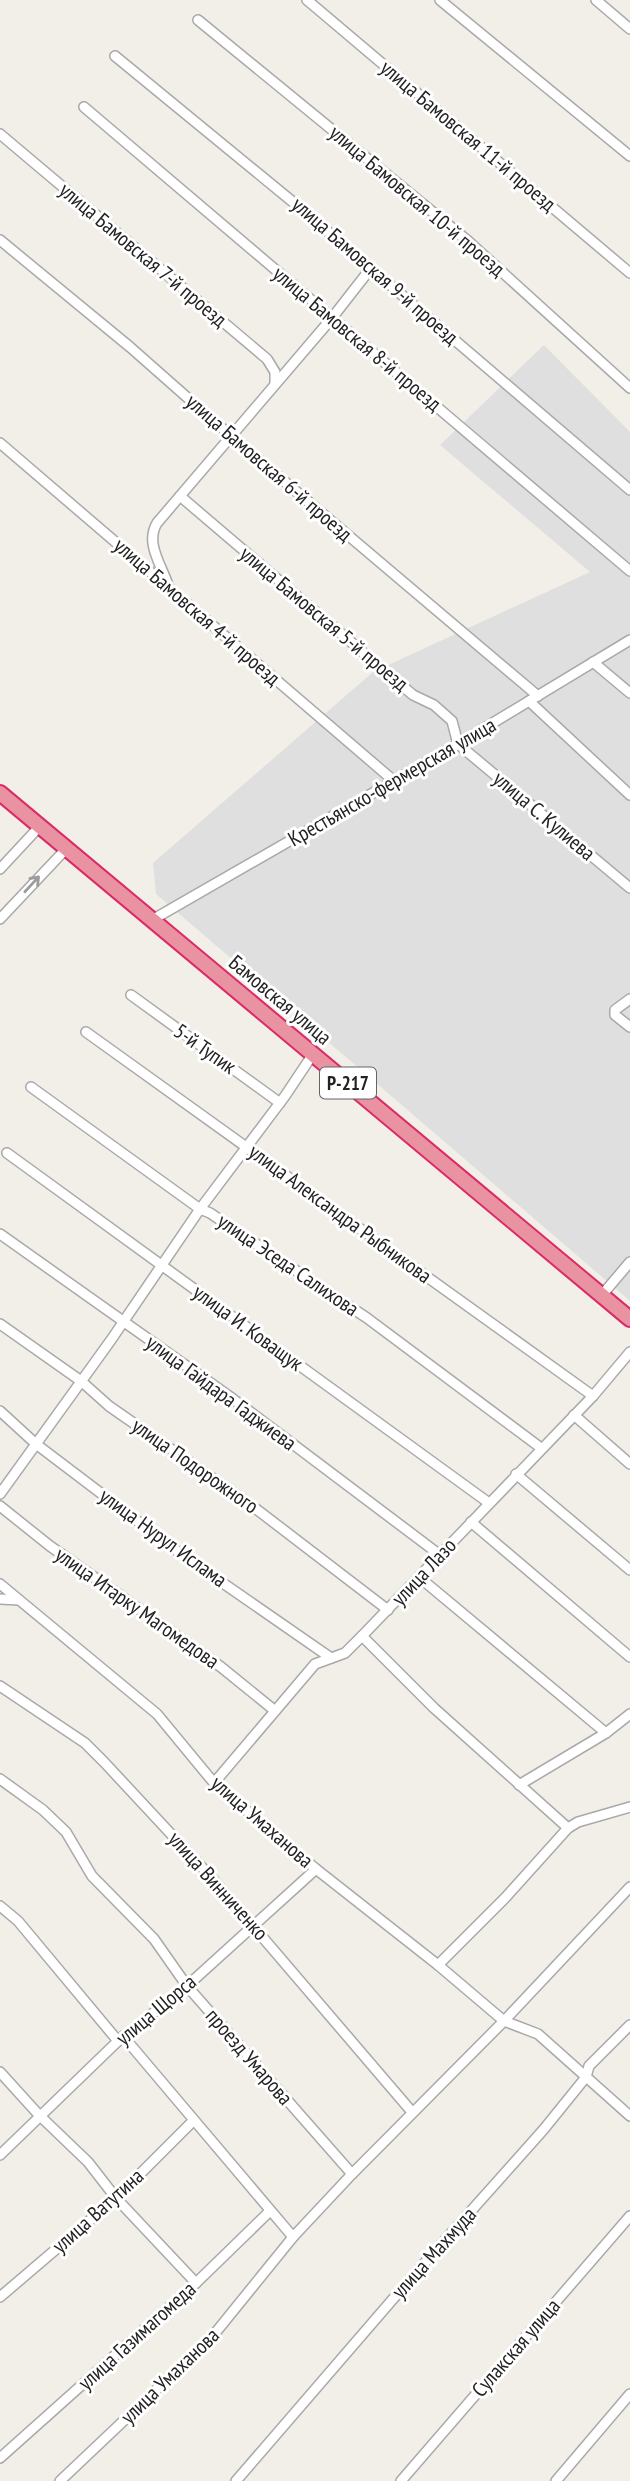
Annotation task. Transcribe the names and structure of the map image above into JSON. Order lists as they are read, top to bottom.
{
  "streets": {
    "highway": ["Бамовская улица", "Р-217"],
    "street": [
      "улица Бамовская 11-й проезд",
      "улица Бамовская 10-й проезд",
      "улица Бамовская 7-й проезд",
      "улица Бамовская 9-й проезд",
      "улица Бамовская 8-й проезд",
      "улица Бамовская 6-й проезд",
      "улица Бамовская 4-й проезд",
      "улица Бамовская 5-й проезд",
      "Крестьянско-фермерская улица",
      "улица С. Кулиева",
      "5-й Тупик",
      "улица Александра Рыбникова",
      "улица Эседа Салихова",
      "улица И. Коващук",
      "улица Гайдара Гаджиева",
      "улица Подорожного",
      "улица Нурул Ислама",
      "улица Лазо",
      "улица Итарку Магомедова",
      "улица Умаханова",
      "улица Винниченко",
      "улица Щорса",
      "проезд Умарова",
      "улица Ватутина",
      "улица Махмуда",
      "улица Газимагомеда",
      "Сулакская улица"
    ]
  },
  "crossings": [
    ["улица Бамовская 6-й проезд", "Крестьянско-фермерская улица"],
    ["улица Бамовская 4-й проезд", "Крестьянско-фермерская улица"],
    ["улица Бамовская 5-й проезд", "Крестьянско-фермерская улица"],
    ["улица Бамовская 5-й проезд", "улица С. Кулиева"],
    ["Крестьянско-фермерская улица", "улица С. Кулиева"],
    ["Крестьянско-фермерская улица", "Бамовская улица"],
    ["улица Александра Рыбникова", "улица Лазо"],
    ["улица Эседа Салихова", "улица Лазо"],
    ["улица И. Коващук", "улица Лазо"],
    ["улица Гайдара Гаджиева", "улица Лазо"],
    ["улица Подорожного", "улица Лазо"],
    ["улица Нурул Ислама", "улица Лазо"],
    ["улица Лазо", "улица Итарку Магомедова"],
    ["улица Лазо", "улица Умаханова"],
    ["улица Умаханова", "улица Винниченко"],
    ["улица Умаханова", "улица Щорса"],
    ["улица Умаханова", "проезд Умарова"],
    ["улица Умаханова", "улица Махмуда"],
    ["улица Винниченко", "улица Щорса"],
    ["улица Щорса", "проезд Умарова"]
  ]
}
